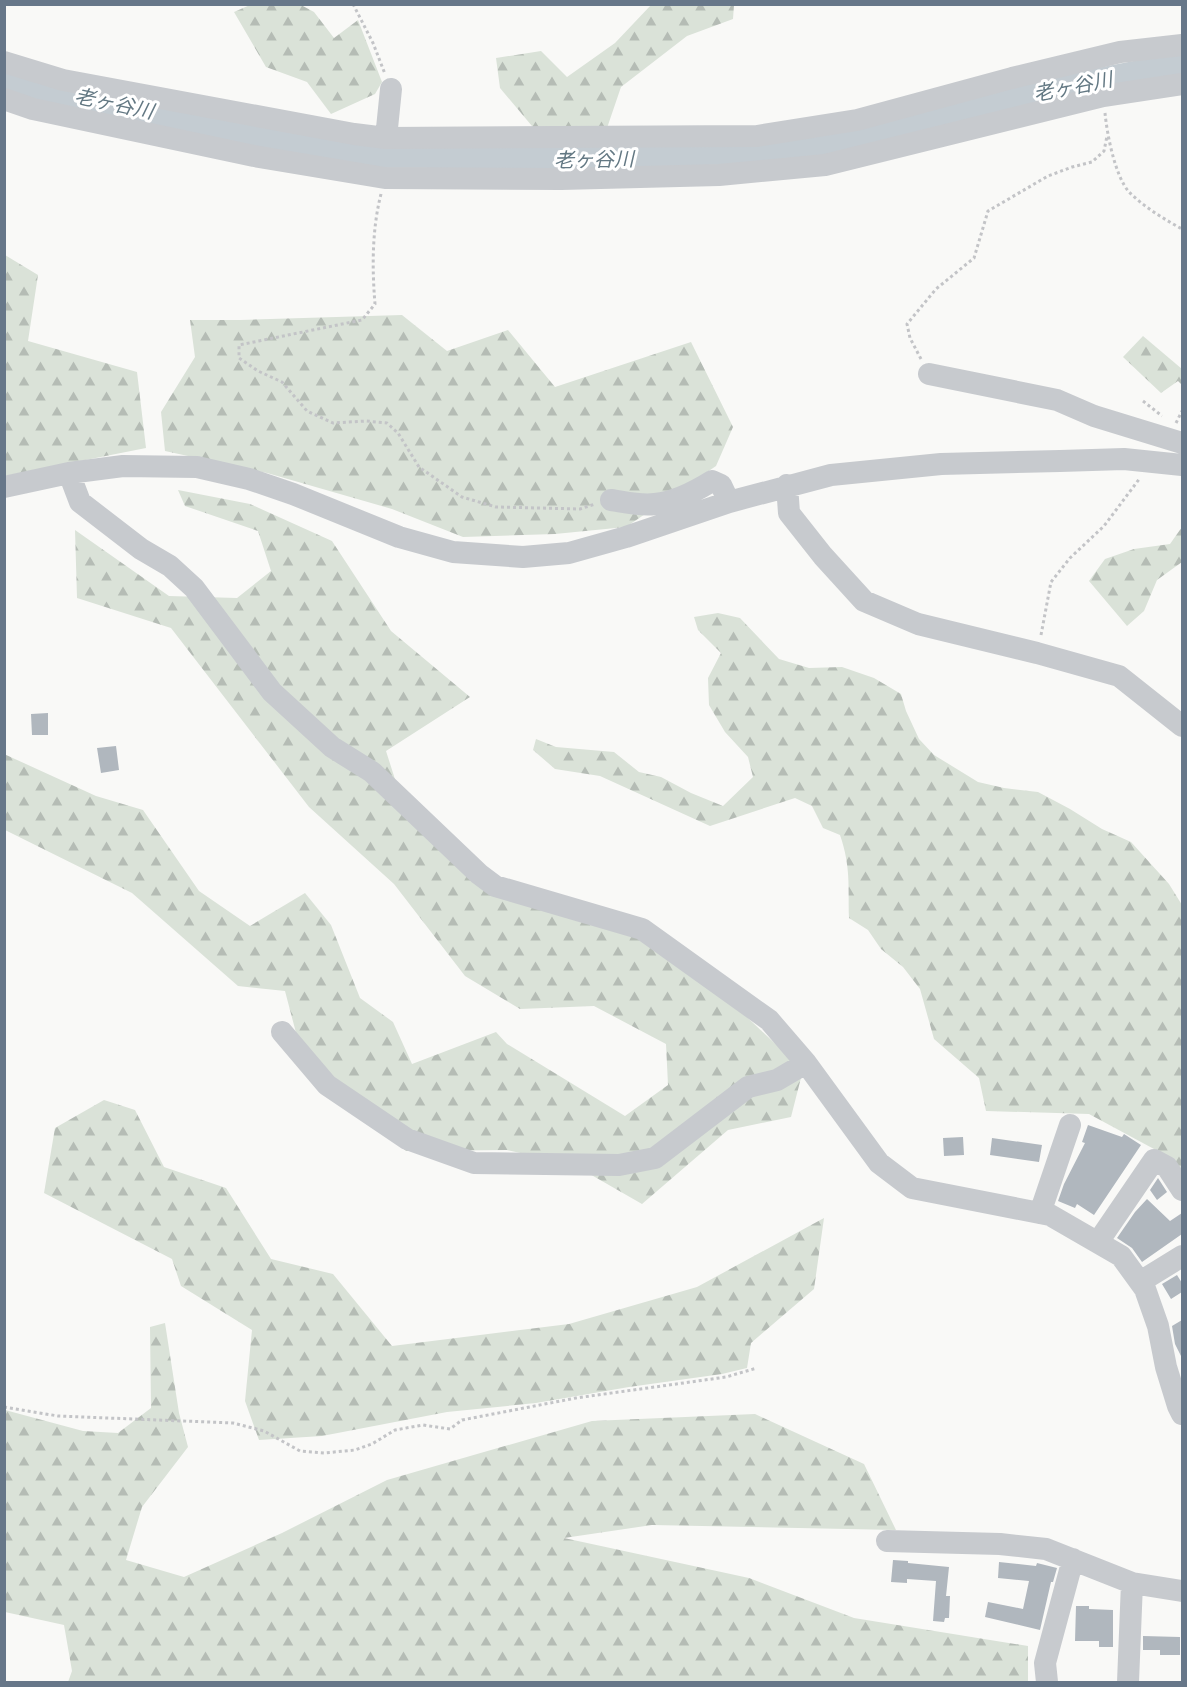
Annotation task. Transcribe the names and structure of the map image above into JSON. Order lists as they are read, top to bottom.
{
  "water": ["老ヶ谷川"]
}
